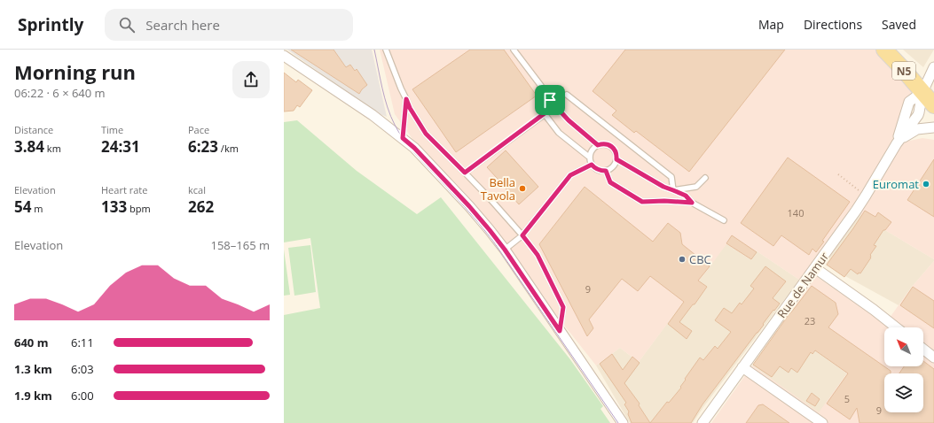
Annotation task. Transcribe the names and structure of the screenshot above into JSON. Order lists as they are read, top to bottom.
{
  "streets": {
    "main road": ["N5"],
    "street": ["Rue de Namur"]
  },
  "places": ["Euromat", "Bella Tavola", "CBC"],
  "house_numbers": [
    "140",
    "9",
    "23",
    "5",
    "9"
  ],
  "north": "top left",
  "page": {
    "header": "Sprintly",
    "search": "Search here",
    "nav": ["Map", "Directions", "Saved"],
    "heading": ["Morning run", "06:22 · 6 × 640 m"],
    "stats": [
      ["Distance", "3.84 km"],
      ["Time", "24:31"],
      ["Pace", "6:23 /km"],
      ["Elevation", "54 m"],
      ["Heart rate", "133 bpm"],
      ["kcal", "262"]
    ],
    "chart": ["Elevation", "158–165 m"],
    "list": [
      {
        "name": "640 m",
        "note": "6:11"
      },
      {
        "name": "1.3 km",
        "note": "6:03"
      },
      {
        "name": "1.9 km",
        "note": "6:00"
      }
    ]
  }
}
